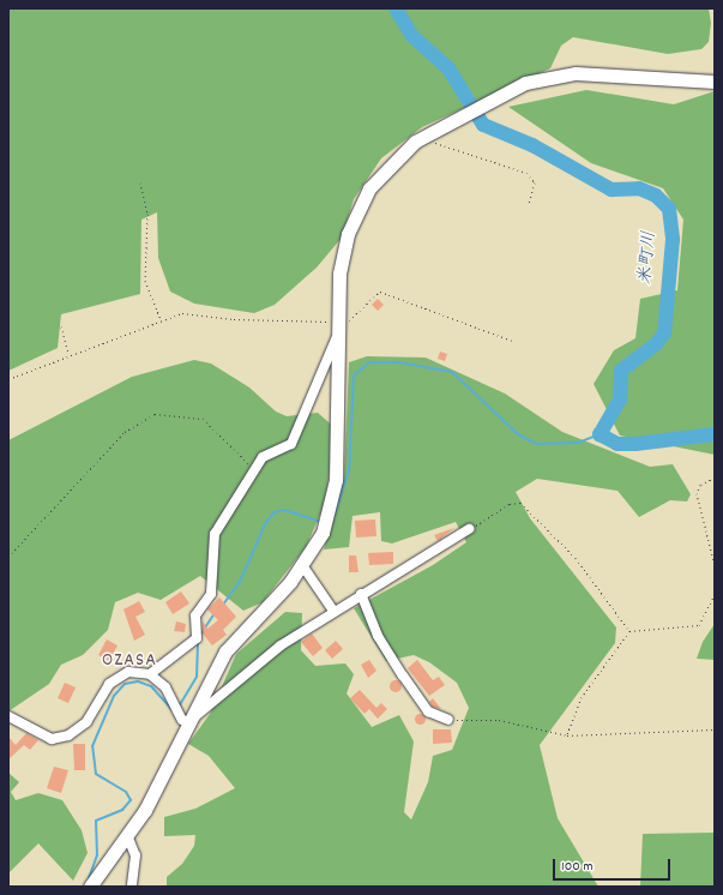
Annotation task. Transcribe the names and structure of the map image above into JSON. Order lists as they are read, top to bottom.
{
  "districts": ["OZASA"],
  "water": ["米町川"],
  "scale_bar": "100 m"
}
